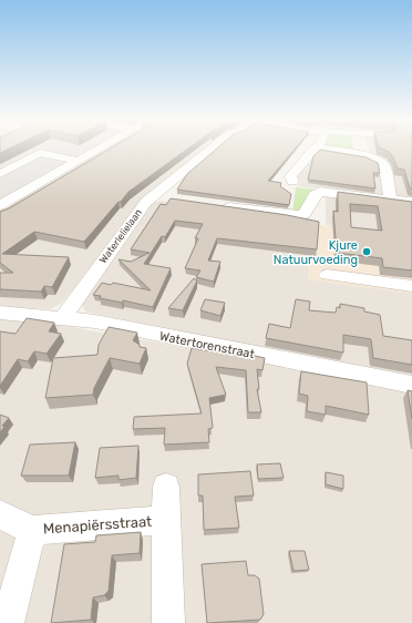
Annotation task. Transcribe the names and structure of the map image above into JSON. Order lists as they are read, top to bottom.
{
  "streets": {
    "street": ["Waterlelielaan", "Watertorenstraat", "Menapiërsstraat"]
  },
  "crossings": [
    ["Waterlelielaan", "Watertorenstraat"]
  ],
  "places": ["Kjure Natuurvoeding"]
}
